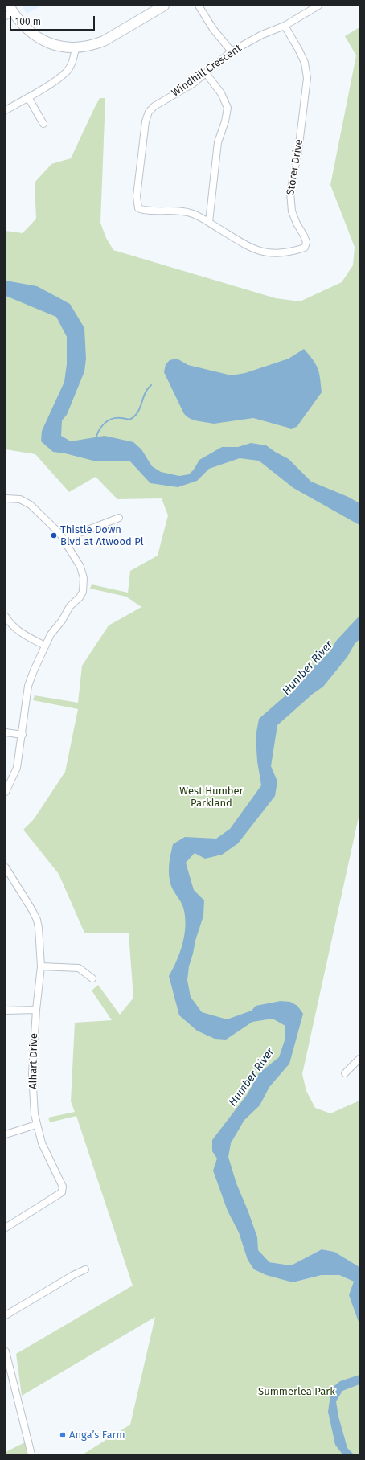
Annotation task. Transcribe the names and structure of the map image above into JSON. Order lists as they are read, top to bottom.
{
  "streets": {
    "street": ["Windhill Crescent", "Storer Drive", "Alhart Drive"]
  },
  "crossings": [
    ["Windhill Crescent", "Storer Drive"]
  ],
  "water": ["Humber River"],
  "parks": ["West Humber Parkland", "Summerlea Park"],
  "places": ["Thistle Down Blvd at Atwood Pl", "Anga’s Farm"],
  "scale_bar": "100 m"
}
